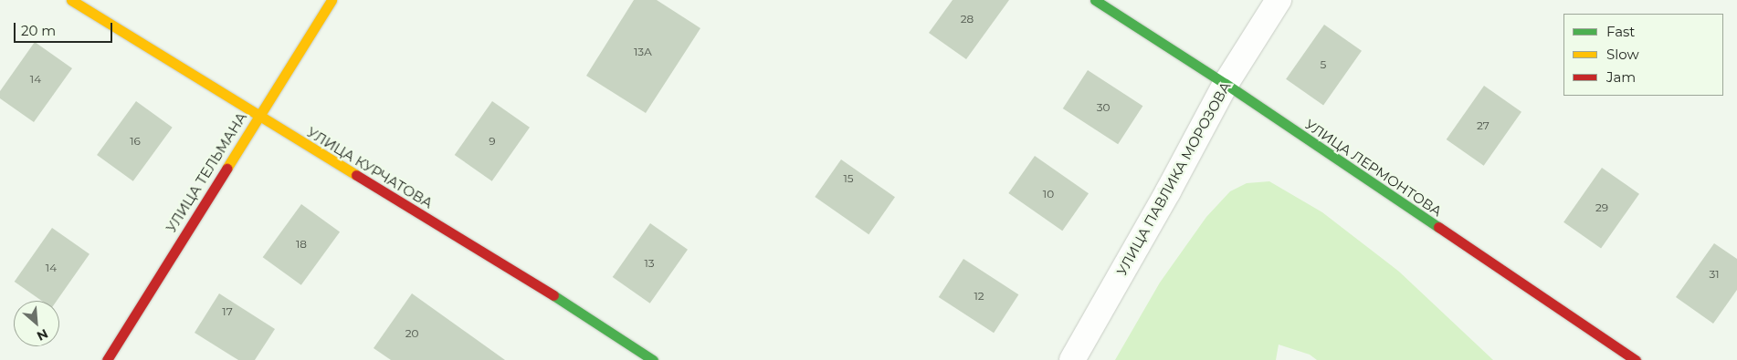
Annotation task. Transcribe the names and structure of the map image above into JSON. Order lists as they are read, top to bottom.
{
  "streets": {
    "street": [
      "УЛИЦА КУРЧАТОВА",
      "УЛИЦА ЛЕРМОНТОВА",
      "УЛИЦА ТЕЛЬМАНА",
      "УЛИЦА ПАВЛИКА МОРОЗОВА"
    ]
  },
  "crossings": [
    ["УЛИЦА КУРЧАТОВА", "УЛИЦА ТЕЛЬМАНА"],
    ["УЛИЦА ЛЕРМОНТОВА", "УЛИЦА ПАВЛИКА МОРОЗОВА"]
  ],
  "house_numbers": [
    "28",
    "13А",
    "5",
    "14",
    "30",
    "27",
    "16",
    "9",
    "15",
    "10",
    "29",
    "18",
    "13",
    "14",
    "31",
    "12",
    "17",
    "20"
  ],
  "legend": ["Fast", "Slow", "Jam"],
  "scale_bar": "20 m",
  "north": "bottom right"
}
